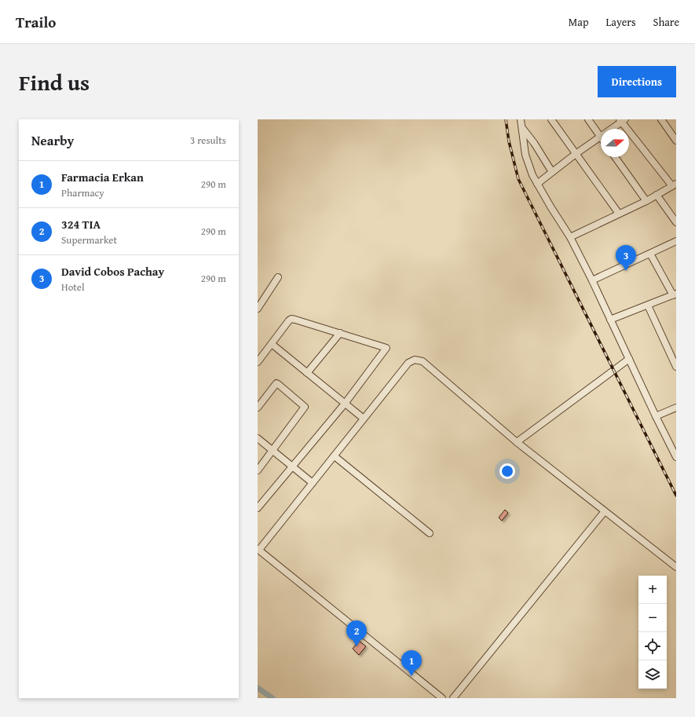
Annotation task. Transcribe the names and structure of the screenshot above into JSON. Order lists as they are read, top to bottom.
{
  "north": "right",
  "page": {
    "header": "Trailo",
    "nav": ["Map", "Layers", "Share"],
    "title": "Find us",
    "buttons": "Directions",
    "heading": ["Nearby", "3 results"],
    "list": [
      {
        "mark": "1",
        "name": "Farmacia Erkan",
        "note": "Pharmacy",
        "value": "290 m"
      },
      {
        "mark": "2",
        "name": "324 TIA",
        "note": "Supermarket",
        "value": "290 m"
      },
      {
        "mark": "3",
        "name": "David Cobos Pachay",
        "note": "Hotel",
        "value": "290 m"
      }
    ],
    "pins": ["3", "2", "1"],
    "map_buttons": ["+", "−"]
  }
}
